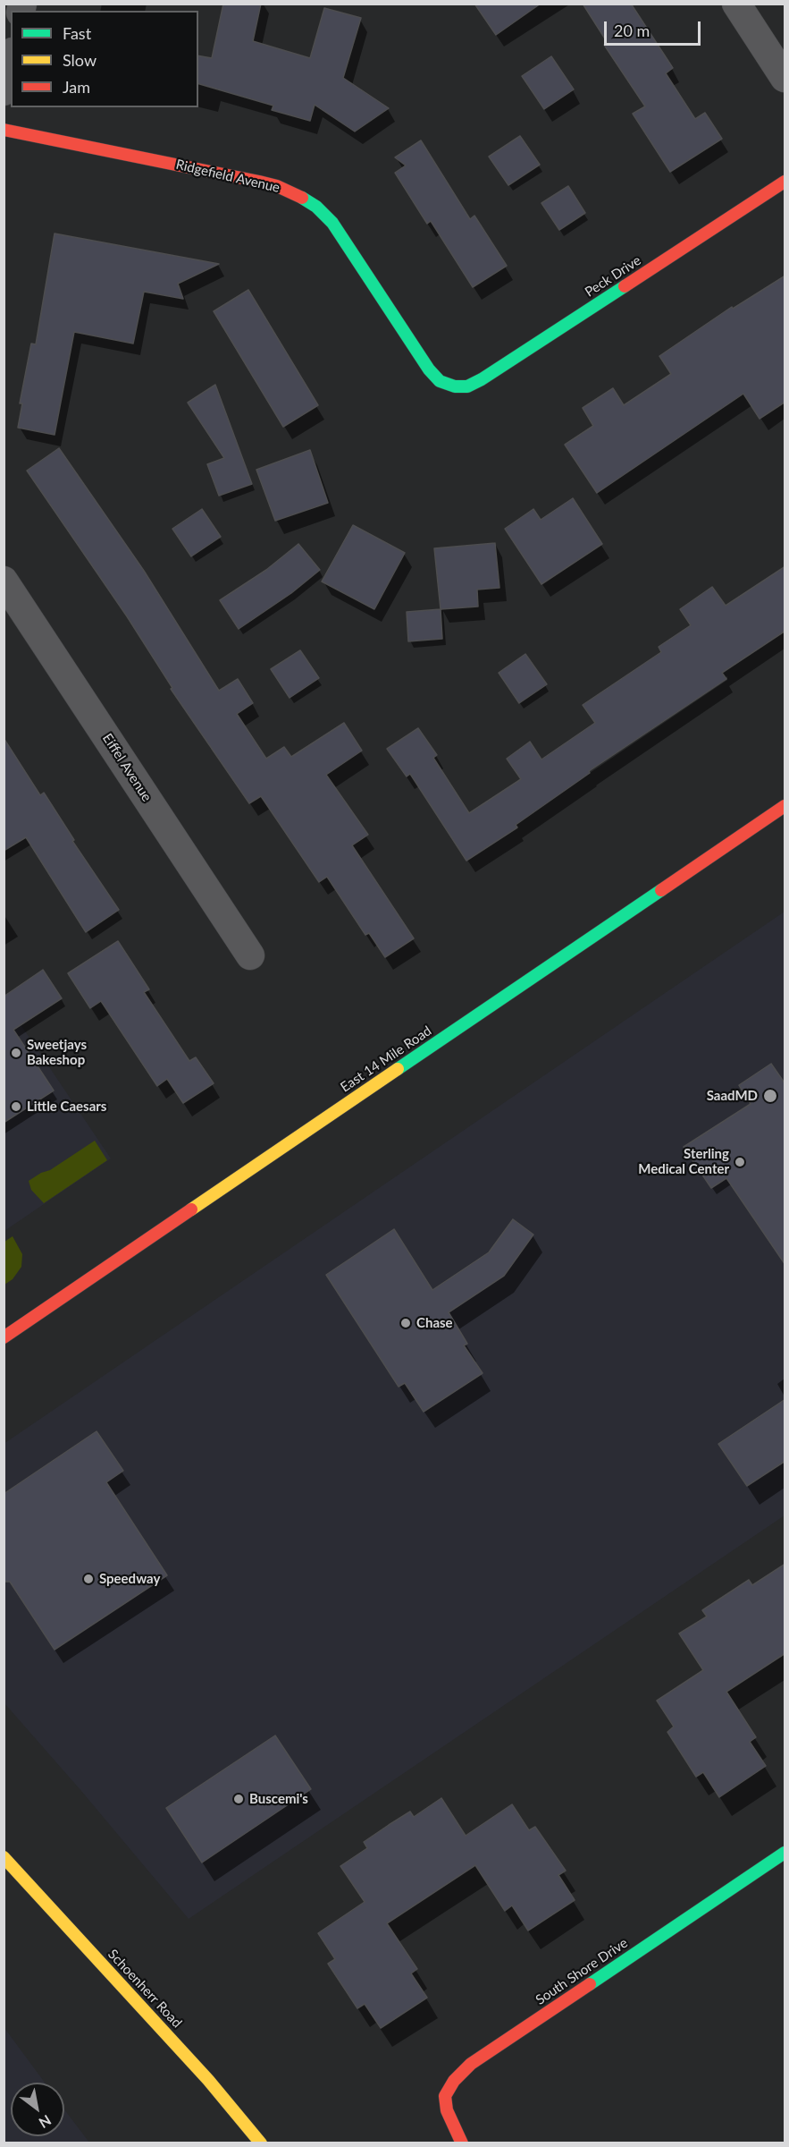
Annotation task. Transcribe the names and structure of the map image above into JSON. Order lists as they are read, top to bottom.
{
  "streets": {
    "street": [
      "Ridgefield Avenue",
      "Peck Drive",
      "Eiffel Avenue",
      "East 14 Mile Road",
      "South Shore Drive",
      "Schoenherr Road"
    ]
  },
  "crossings": [
    ["Ridgefield Avenue", "Peck Drive"]
  ],
  "places": [
    "Sweetjays Bakeshop",
    "SaadMD",
    "Little Caesars",
    "Sterling Medical Center",
    "Chase",
    "Speedway",
    "Buscemi's"
  ],
  "legend": ["Fast", "Slow", "Jam"],
  "scale_bar": "20 m",
  "north": "bottom right"
}
